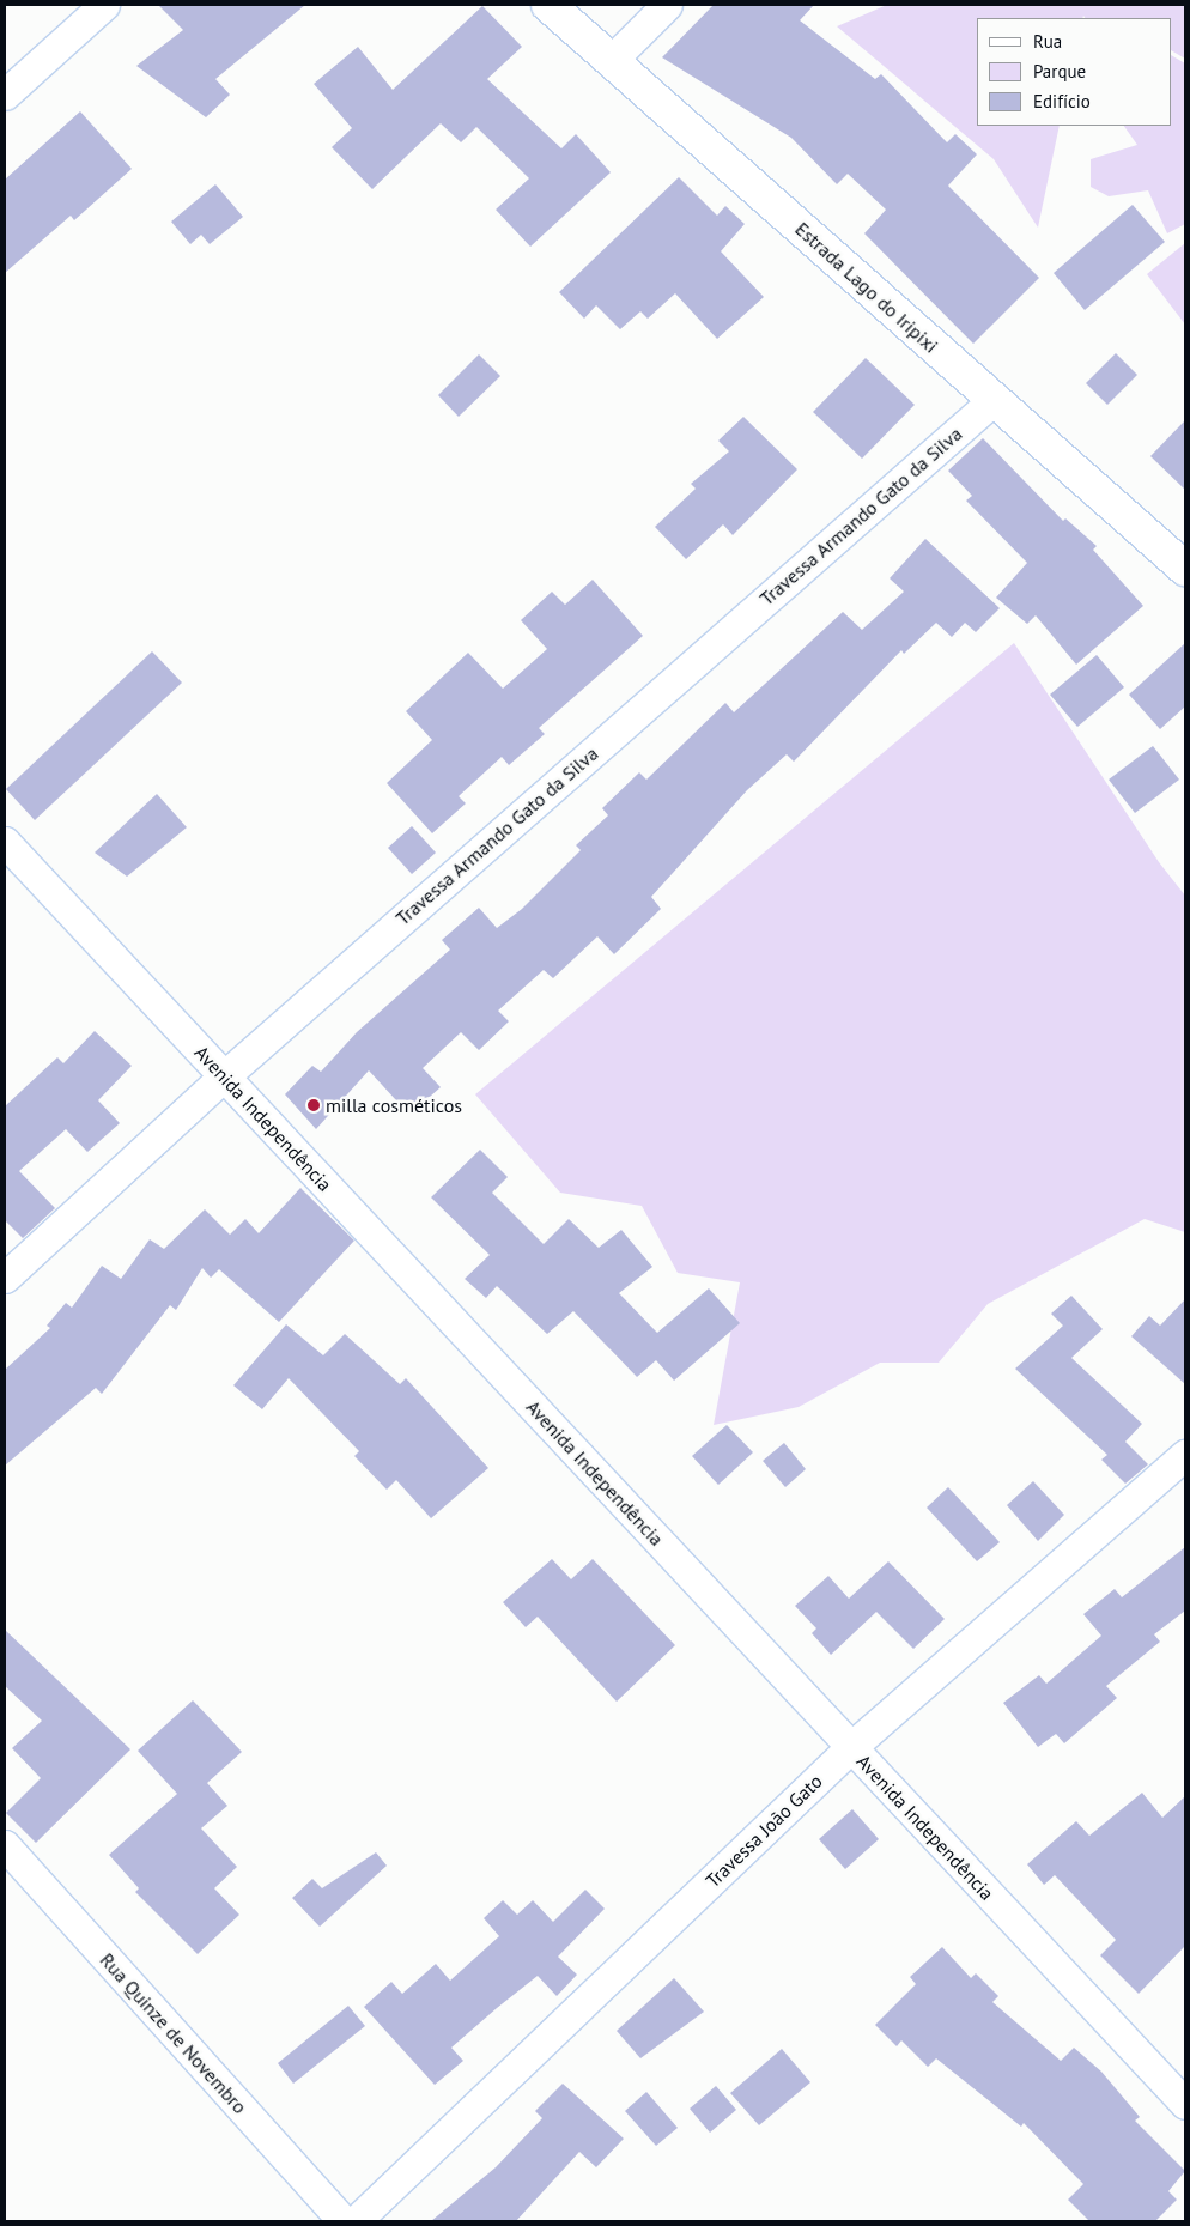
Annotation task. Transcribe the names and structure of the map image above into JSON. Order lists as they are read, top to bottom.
{
  "streets": {
    "street": [
      "Estrada Lago do Iripixi",
      "Travessa Armando Gato da Silva",
      "Avenida Independência",
      "Travessa João Gato",
      "Rua Quinze de Novembro"
    ]
  },
  "crossings": [
    ["Estrada Lago do Iripixi", "Travessa Armando Gato da Silva"],
    ["Travessa Armando Gato da Silva", "Avenida Independência"],
    ["Avenida Independência", "Travessa João Gato"]
  ],
  "places": ["milla cosméticos"],
  "legend": ["Rua", "Parque", "Edifício"]
}
